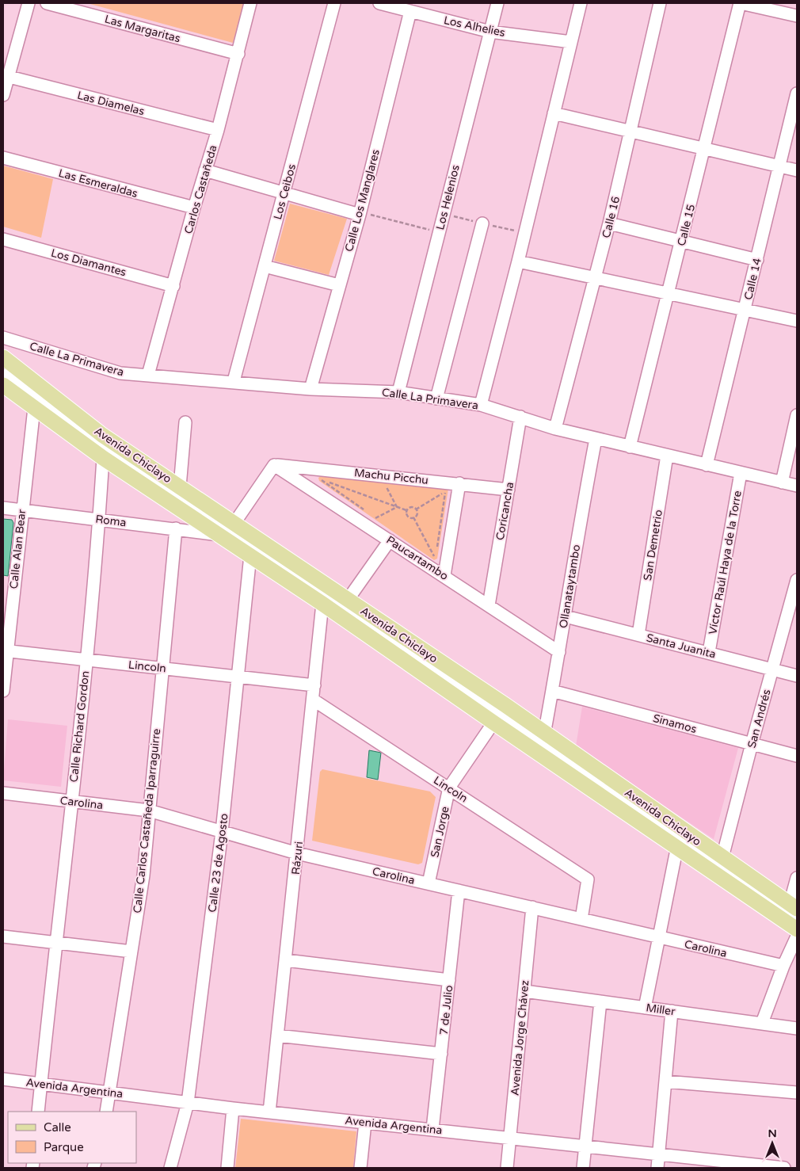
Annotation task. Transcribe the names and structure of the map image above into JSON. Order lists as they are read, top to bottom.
{
  "streets": {
    "main road": ["Avenida Chiclayo"],
    "street": [
      "Los Alhelies",
      "Las Margaritas",
      "Las Diamelas",
      "Las Esmeraldas",
      "Carlos Castañeda",
      "Los Ceibos",
      "Los Helenios",
      "Calle Los Manglares",
      "Calle 16",
      "Calle 15",
      "Los Diamantes",
      "Calle 14",
      "Calle La Primavera",
      "Machu Picchu",
      "Coricancha",
      "Roma",
      "San Demetrio",
      "Calle Alan Bear",
      "Paucartambo",
      "Víctor Raúl Haya de la Torre",
      "Ollanataytambo",
      "Santa Juanita",
      "Lincoln",
      "San Andrés",
      "Sinamos",
      "Calle Richard Gordon",
      "Carolina",
      "Calle Carlos Castañeda Iparraguirre",
      "San Jorge",
      "Rázuri",
      "Calle 23 de Agosto",
      "Miller",
      "7 de Julio",
      "Avenida Jorge Chávez",
      "Avenida Argentina"
    ]
  },
  "crossings": [
    ["Los Alhelies", "Los Helenios"],
    ["Los Alhelies", "Calle Los Manglares"],
    ["Las Margaritas", "Carlos Castañeda"],
    ["Las Diamelas", "Carlos Castañeda"],
    ["Las Esmeraldas", "Carlos Castañeda"],
    ["Carlos Castañeda", "Los Diamantes"],
    ["Carlos Castañeda", "Calle La Primavera"],
    ["Los Ceibos", "Calle La Primavera"],
    ["Los Helenios", "Calle La Primavera"],
    ["Calle Los Manglares", "Calle La Primavera"],
    ["Calle 16", "Calle La Primavera"],
    ["Calle 15", "Calle La Primavera"],
    ["Calle 14", "Calle La Primavera"],
    ["Calle La Primavera", "Coricancha"],
    ["Calle La Primavera", "San Demetrio"],
    ["Calle La Primavera", "Víctor Raúl Haya de la Torre"],
    ["Calle La Primavera", "Ollanataytambo"],
    ["Avenida Chiclayo", "Roma"],
    ["Avenida Chiclayo", "Calle Alan Bear"],
    ["Avenida Chiclayo", "Ollanataytambo"],
    ["Avenida Chiclayo", "San Andrés"],
    ["Avenida Chiclayo", "Calle Richard Gordon"],
    ["Avenida Chiclayo", "San Jorge"],
    ["Avenida Chiclayo", "Rázuri"],
    ["Avenida Chiclayo", "Calle 23 de Agosto"],
    ["Machu Picchu", "Coricancha"],
    ["Machu Picchu", "Paucartambo"],
    ["Coricancha", "Paucartambo"],
    ["Roma", "Calle Alan Bear"],
    ["Roma", "Calle Richard Gordon"],
    ["Roma", "Calle Carlos Castañeda Iparraguirre"],
    ["San Demetrio", "Santa Juanita"],
    ["Calle Alan Bear", "Lincoln"],
    ["Paucartambo", "Ollanataytambo"],
    ["Víctor Raúl Haya de la Torre", "Santa Juanita"],
    ["Ollanataytambo", "Santa Juanita"],
    ["Ollanataytambo", "Sinamos"],
    ["Santa Juanita", "San Andrés"],
    ["Lincoln", "Calle Richard Gordon"],
    ["Lincoln", "Carolina"],
    ["Lincoln", "Calle Carlos Castañeda Iparraguirre"],
    ["Lincoln", "San Jorge"],
    ["Lincoln", "Rázuri"],
    ["Lincoln", "Calle 23 de Agosto"],
    ["San Andrés", "Sinamos"],
    ["Calle Richard Gordon", "Carolina"],
    ["Calle Richard Gordon", "Avenida Argentina"],
    ["Carolina", "Calle Carlos Castañeda Iparraguirre"],
    ["Carolina", "San Jorge"],
    ["Carolina", "Rázuri"],
    ["Carolina", "Calle 23 de Agosto"],
    ["Carolina", "7 de Julio"],
    ["Carolina", "Avenida Jorge Chávez"],
    ["Calle Carlos Castañeda Iparraguirre", "Avenida Argentina"],
    ["Rázuri", "Avenida Argentina"],
    ["Calle 23 de Agosto", "Avenida Argentina"],
    ["Miller", "Avenida Jorge Chávez"],
    ["7 de Julio", "Avenida Argentina"],
    ["Avenida Jorge Chávez", "Avenida Argentina"]
  ],
  "legend": ["Calle", "Parque"],
  "north": "top"
}
